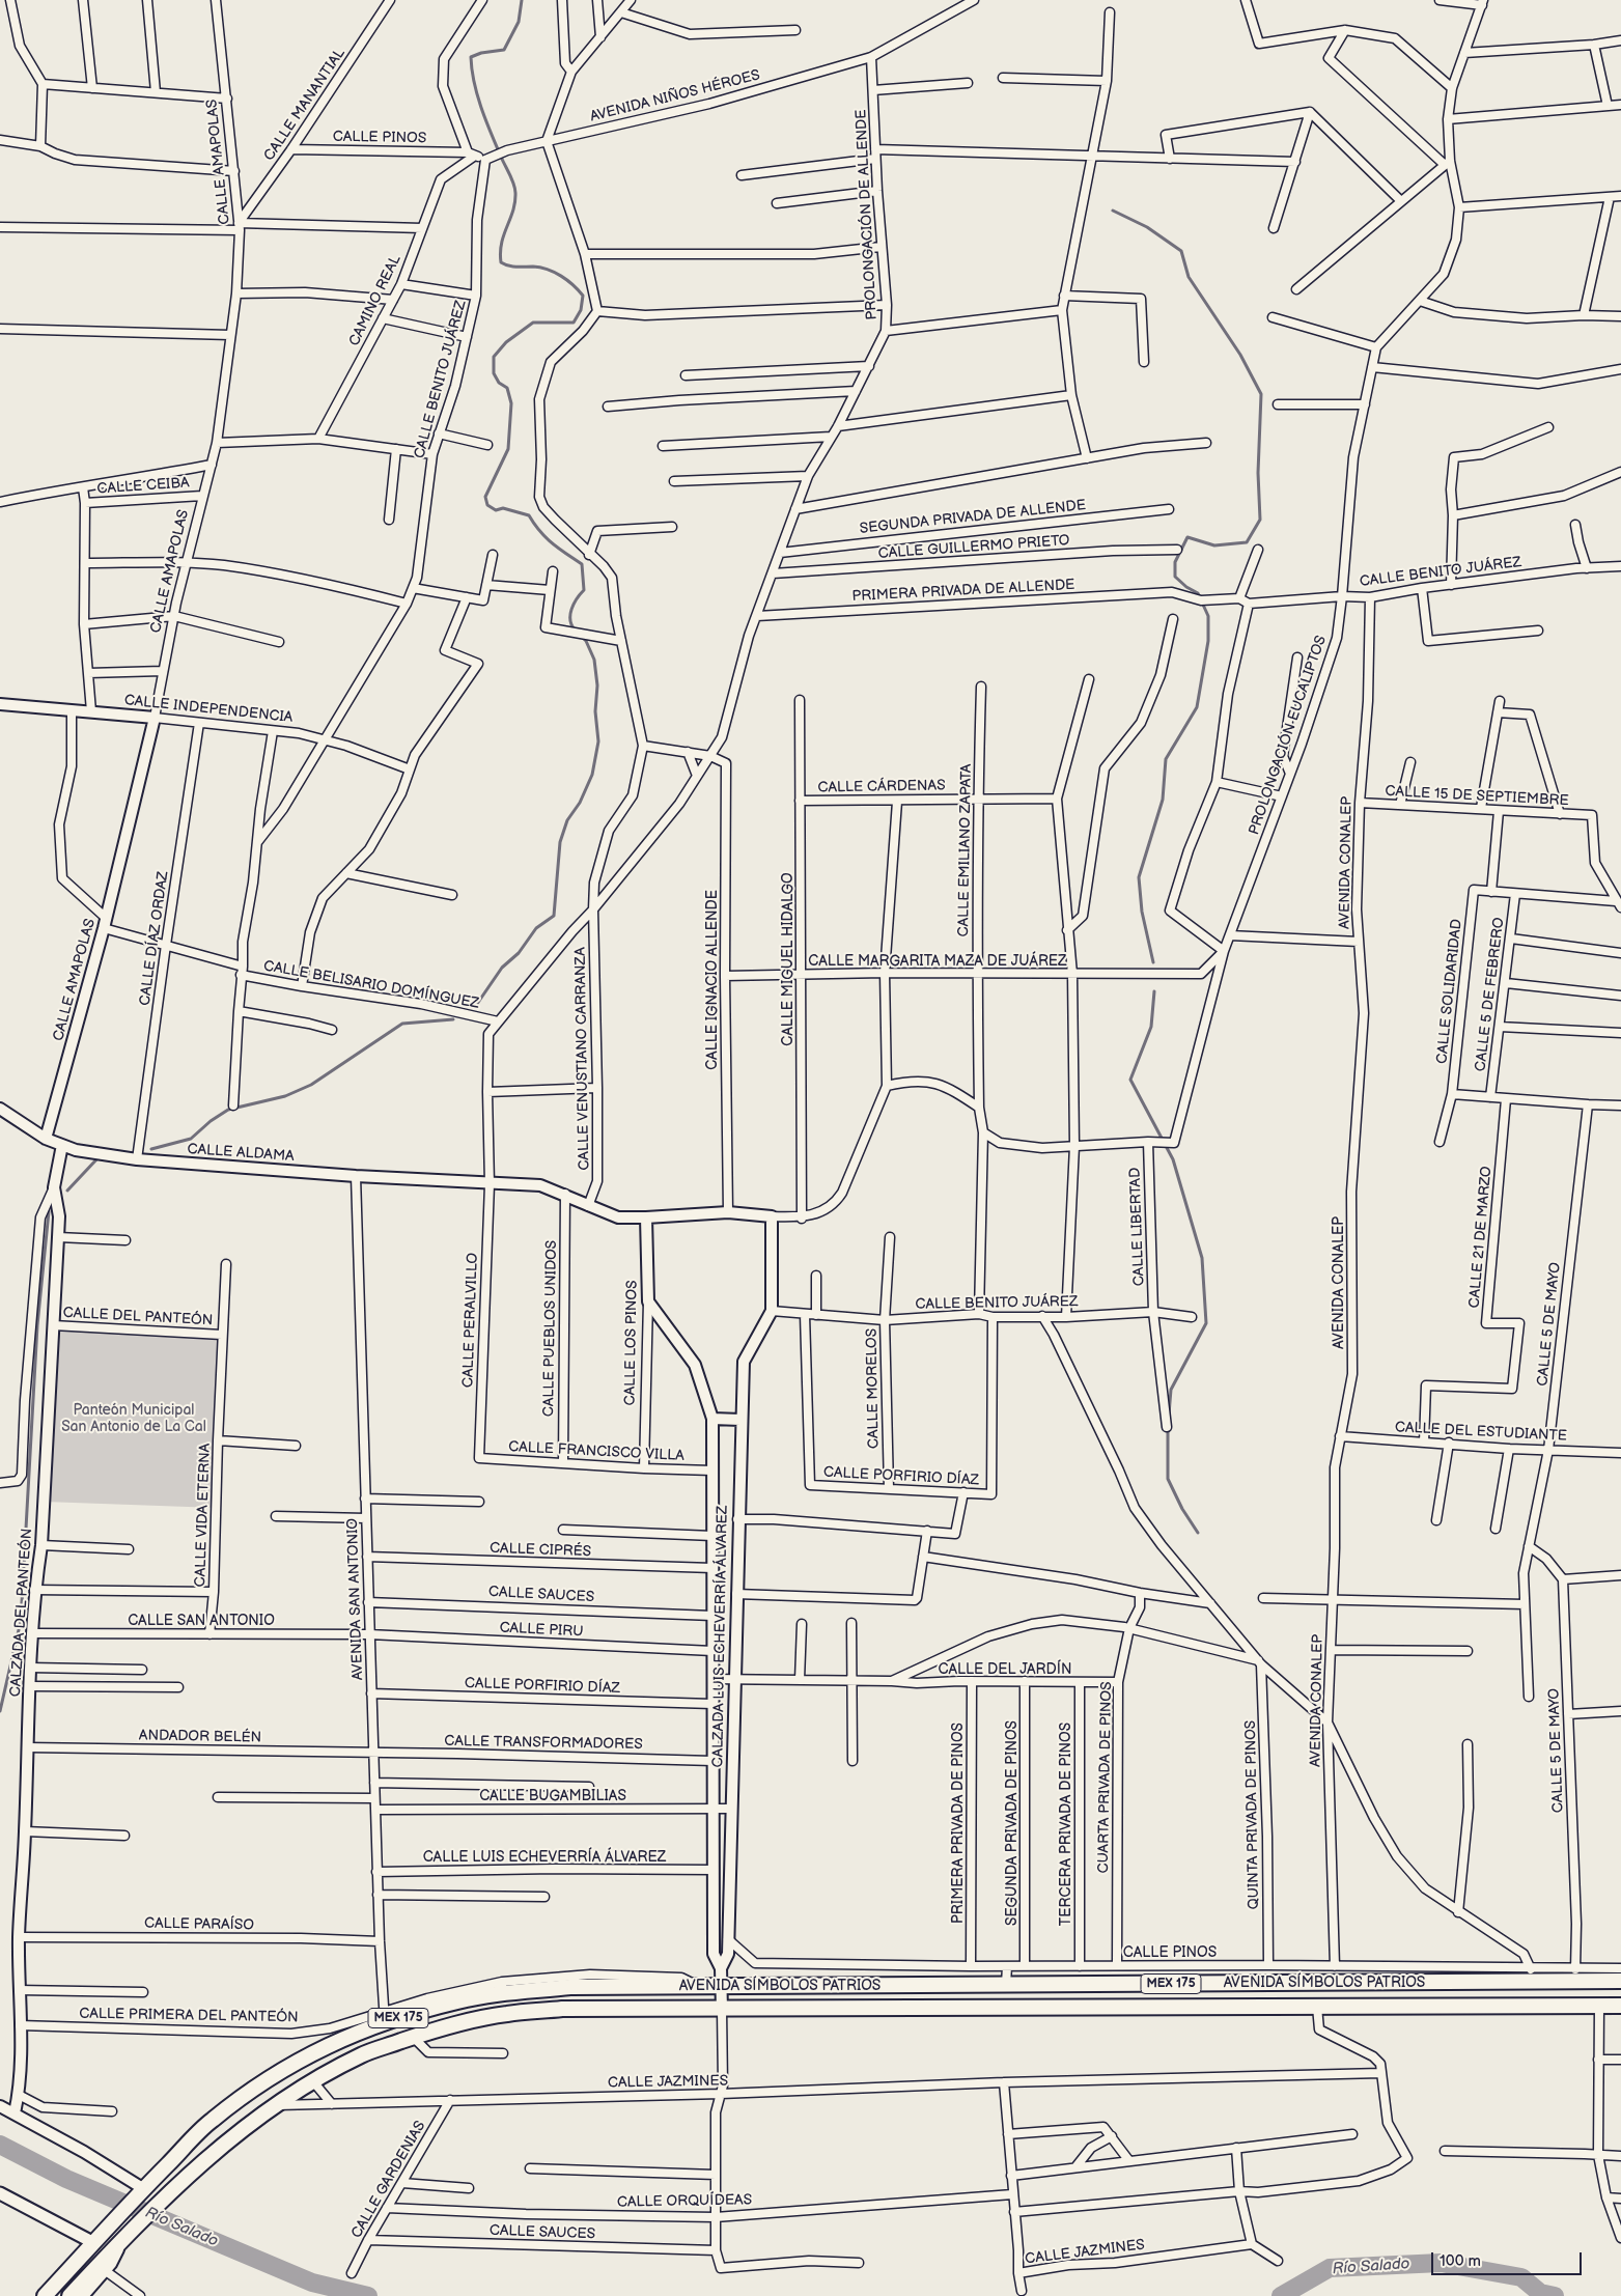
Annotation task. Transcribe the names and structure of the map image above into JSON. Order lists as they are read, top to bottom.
{
  "streets": {
    "highway": ["AVENIDA SÍMBOLOS PATRIOS", "MEX 175"],
    "street": [
      "AVENIDA NIÑOS HÉROES",
      "CALLE MANANTIAL",
      "CALLE PINOS",
      "CALLE AMAPOLAS",
      "PROLONGACIÓN DE ALLENDE",
      "CAMINO REAL",
      "CALLE BENITO JUÁREZ",
      "CALLE CEIBA",
      "SEGUNDA PRIVADA DE ALLENDE",
      "CALLE GUILLERMO PRIETO",
      "PRIMERA PRIVADA DE ALLENDE",
      "CALLE INDEPENDENCIA",
      "PROLONGACIÓN EUCALIPTOS",
      "CALLE CÁRDENAS",
      "CALLE 15 DE SEPTIEMBRE",
      "CALLE EMILIANO ZAPATA",
      "AVENIDA CONALEP",
      "CALLE DÍAZ ORDAZ",
      "CALLE MIGUEL HIDALGO",
      "CALLE MARGARITA MAZA DE JUÁREZ",
      "CALLE IGNACIO ALLENDE",
      "CALLE BELISARIO DOMÍNGUEZ",
      "CALLE SOLIDARIDAD",
      "CALLE 5 DE FEBRERO",
      "CALLE VENUSTIANO CARRANZA",
      "CALLE ALDAMA",
      "CALLE LIBERTAD",
      "CALLE 21 DE MARZO",
      "CALLE DEL PANTEÓN",
      "CALLE PERALVILLO",
      "CALLE 5 DE MAYO",
      "CALLE PUEBLOS UNIDOS",
      "CALLE LOS PINOS",
      "CALLE MORELOS",
      "CALLE DEL ESTUDIANTE",
      "CALLE FRANCISCO VILLA",
      "CALLE PORFIRIO DÍAZ",
      "CALLE VIDA ETERNA",
      "CALLE CIPRÉS",
      "CALLE SAUCES",
      "AVENIDA SAN ANTONIO",
      "CALZADA DEL PANTEÓN",
      "CALLE SAN ANTONIO",
      "CALLE PIRU",
      "CALZADA LUIS ECHEVERRÍA ÁLVAREZ",
      "CALLE DEL JARDÍN",
      "ANDADOR BELÉN",
      "CALLE TRANSFORMADORES",
      "CUARTA PRIVADA DE PINOS",
      "CALLE BUGAMBILIAS",
      "QUINTA PRIVADA DE PINOS",
      "PRIMERA PRIVADA DE PINOS",
      "SEGUNDA PRIVADA DE PINOS",
      "TERCERA PRIVADA DE PINOS",
      "CALLE LUIS ECHEVERRÍA ÁLVAREZ",
      "CALLE PARAÍSO",
      "CALLE PRIMERA DEL PANTEÓN",
      "CALLE JAZMINES",
      "CALLE GARDENIAS",
      "CALLE ORQUÍDEAS"
    ]
  },
  "crossings": [
    ["AVENIDA NIÑOS HÉROES", "PROLONGACIÓN DE ALLENDE"],
    ["AVENIDA NIÑOS HÉROES", "CALLE BENITO JUÁREZ"],
    ["CALLE MANANTIAL", "CALLE PINOS"],
    ["CALLE MANANTIAL", "CALLE AMAPOLAS"],
    ["CALLE PINOS", "CAMINO REAL"],
    ["CALLE PINOS", "AVENIDA CONALEP"],
    ["CALLE PINOS", "CALLE 5 DE MAYO"],
    ["CALLE PINOS", "CALZADA LUIS ECHEVERRÍA ÁLVAREZ"],
    ["CALLE PINOS", "CUARTA PRIVADA DE PINOS"],
    ["CALLE PINOS", "QUINTA PRIVADA DE PINOS"],
    ["CALLE PINOS", "PRIMERA PRIVADA DE PINOS"],
    ["CALLE PINOS", "SEGUNDA PRIVADA DE PINOS"],
    ["CALLE PINOS", "TERCERA PRIVADA DE PINOS"],
    ["CALLE AMAPOLAS", "CALLE CEIBA"],
    ["CALLE AMAPOLAS", "CALLE INDEPENDENCIA"],
    ["CALLE AMAPOLAS", "CALLE BELISARIO DOMÍNGUEZ"],
    ["CALLE AMAPOLAS", "CALLE ALDAMA"],
    ["PROLONGACIÓN DE ALLENDE", "SEGUNDA PRIVADA DE ALLENDE"],
    ["PROLONGACIÓN DE ALLENDE", "CALLE GUILLERMO PRIETO"],
    ["PROLONGACIÓN DE ALLENDE", "PRIMERA PRIVADA DE ALLENDE"],
    ["PROLONGACIÓN DE ALLENDE", "CALLE IGNACIO ALLENDE"],
    ["CALLE BENITO JUÁREZ", "CALLE INDEPENDENCIA"],
    ["CALLE BENITO JUÁREZ", "PROLONGACIÓN EUCALIPTOS"],
    ["CALLE BENITO JUÁREZ", "AVENIDA CONALEP"],
    ["CALLE BENITO JUÁREZ", "CALLE LIBERTAD"],
    ["CALLE BENITO JUÁREZ", "CALLE MORELOS"],
    ["CALLE BENITO JUÁREZ", "CALLE PORFIRIO DÍAZ"],
    ["CALLE BENITO JUÁREZ", "CALZADA LUIS ECHEVERRÍA ÁLVAREZ"],
    ["CALLE INDEPENDENCIA", "CALLE DÍAZ ORDAZ"],
    ["PROLONGACIÓN EUCALIPTOS", "CALLE EMILIANO ZAPATA"],
    ["PROLONGACIÓN EUCALIPTOS", "CALLE MARGARITA MAZA DE JUÁREZ"],
    ["PROLONGACIÓN EUCALIPTOS", "CALLE LIBERTAD"],
    ["CALLE CÁRDENAS", "CALLE EMILIANO ZAPATA"],
    ["CALLE CÁRDENAS", "CALLE MIGUEL HIDALGO"],
    ["CALLE 15 DE SEPTIEMBRE", "AVENIDA CONALEP"],
    ["CALLE EMILIANO ZAPATA", "CALLE MARGARITA MAZA DE JUÁREZ"],
    ["AVENIDA CONALEP", "CALLE DEL ESTUDIANTE"],
    ["CALLE DÍAZ ORDAZ", "CALLE BELISARIO DOMÍNGUEZ"],
    ["CALLE DÍAZ ORDAZ", "CALLE ALDAMA"],
    ["CALLE MIGUEL HIDALGO", "CALLE MARGARITA MAZA DE JUÁREZ"],
    ["CALLE MARGARITA MAZA DE JUÁREZ", "CALLE IGNACIO ALLENDE"],
    ["CALLE IGNACIO ALLENDE", "CALLE ALDAMA"],
    ["CALLE BELISARIO DOMÍNGUEZ", "CALLE PERALVILLO"],
    ["CALLE VENUSTIANO CARRANZA", "CALLE ALDAMA"],
    ["CALLE VENUSTIANO CARRANZA", "CALLE PERALVILLO"],
    ["CALLE ALDAMA", "CALLE PERALVILLO"],
    ["CALLE ALDAMA", "CALLE PUEBLOS UNIDOS"],
    ["CALLE ALDAMA", "CALLE LOS PINOS"],
    ["CALLE ALDAMA", "AVENIDA SAN ANTONIO"],
    ["CALLE ALDAMA", "CALZADA DEL PANTEÓN"],
    ["CALLE 21 DE MARZO", "CALLE DEL ESTUDIANTE"],
    ["CALLE DEL PANTEÓN", "CALLE VIDA ETERNA"],
    ["CALLE DEL PANTEÓN", "CALZADA DEL PANTEÓN"],
    ["CALLE PERALVILLO", "CALLE FRANCISCO VILLA"],
    ["CALLE 5 DE MAYO", "CALLE DEL ESTUDIANTE"],
    ["CALLE PUEBLOS UNIDOS", "CALLE FRANCISCO VILLA"],
    ["CALLE LOS PINOS", "CALLE FRANCISCO VILLA"],
    ["CALLE LOS PINOS", "CALZADA LUIS ECHEVERRÍA ÁLVAREZ"],
    ["CALLE MORELOS", "CALLE PORFIRIO DÍAZ"],
    ["CALLE FRANCISCO VILLA", "CALZADA LUIS ECHEVERRÍA ÁLVAREZ"],
    ["CALLE PORFIRIO DÍAZ", "AVENIDA SAN ANTONIO"],
    ["CALLE PORFIRIO DÍAZ", "CALZADA LUIS ECHEVERRÍA ÁLVAREZ"],
    ["CALLE VIDA ETERNA", "CALLE SAN ANTONIO"],
    ["CALLE CIPRÉS", "AVENIDA SAN ANTONIO"],
    ["CALLE CIPRÉS", "CALZADA LUIS ECHEVERRÍA ÁLVAREZ"],
    ["CALLE SAUCES", "AVENIDA SAN ANTONIO"],
    ["CALLE SAUCES", "CALZADA LUIS ECHEVERRÍA ÁLVAREZ"],
    ["CALLE SAUCES", "CALLE GARDENIAS"],
    ["AVENIDA SAN ANTONIO", "CALLE SAN ANTONIO"],
    ["AVENIDA SAN ANTONIO", "CALLE PIRU"],
    ["AVENIDA SAN ANTONIO", "ANDADOR BELÉN"],
    ["AVENIDA SAN ANTONIO", "CALLE TRANSFORMADORES"],
    ["AVENIDA SAN ANTONIO", "CALLE BUGAMBILIAS"],
    ["AVENIDA SAN ANTONIO", "CALLE LUIS ECHEVERRÍA ÁLVAREZ"],
    ["AVENIDA SAN ANTONIO", "CALLE PARAÍSO"],
    ["AVENIDA SAN ANTONIO", "AVENIDA SÍMBOLOS PATRIOS"],
    ["AVENIDA SAN ANTONIO", "CALLE PRIMERA DEL PANTEÓN"],
    ["CALZADA DEL PANTEÓN", "CALLE SAN ANTONIO"],
    ["CALZADA DEL PANTEÓN", "ANDADOR BELÉN"],
    ["CALZADA DEL PANTEÓN", "CALLE PARAÍSO"],
    ["CALZADA DEL PANTEÓN", "CALLE PRIMERA DEL PANTEÓN"],
    ["CALLE SAN ANTONIO", "CALLE PIRU"],
    ["CALLE PIRU", "CALZADA LUIS ECHEVERRÍA ÁLVAREZ"],
    ["CALZADA LUIS ECHEVERRÍA ÁLVAREZ", "CALLE DEL JARDÍN"],
    ["CALZADA LUIS ECHEVERRÍA ÁLVAREZ", "CALLE TRANSFORMADORES"],
    ["CALZADA LUIS ECHEVERRÍA ÁLVAREZ", "CALLE BUGAMBILIAS"],
    ["CALZADA LUIS ECHEVERRÍA ÁLVAREZ", "CALLE LUIS ECHEVERRÍA ÁLVAREZ"],
    ["CALZADA LUIS ECHEVERRÍA ÁLVAREZ", "AVENIDA SÍMBOLOS PATRIOS"],
    ["CALLE DEL JARDÍN", "CUARTA PRIVADA DE PINOS"],
    ["CALLE DEL JARDÍN", "PRIMERA PRIVADA DE PINOS"],
    ["CALLE DEL JARDÍN", "SEGUNDA PRIVADA DE PINOS"],
    ["CALLE DEL JARDÍN", "TERCERA PRIVADA DE PINOS"],
    ["ANDADOR BELÉN", "CALLE TRANSFORMADORES"],
    ["AVENIDA SÍMBOLOS PATRIOS", "CALLE PRIMERA DEL PANTEÓN"],
    ["AVENIDA SÍMBOLOS PATRIOS", "CALLE JAZMINES"],
    ["CALLE JAZMINES", "CALLE GARDENIAS"],
    ["CALLE JAZMINES", "CALLE ORQUÍDEAS"],
    ["CALLE GARDENIAS", "CALLE ORQUÍDEAS"]
  ],
  "water": ["Río Salado"],
  "parks": ["Panteón Municipal San Antonio de La Cal"],
  "scale_bar": "100 m"
}
